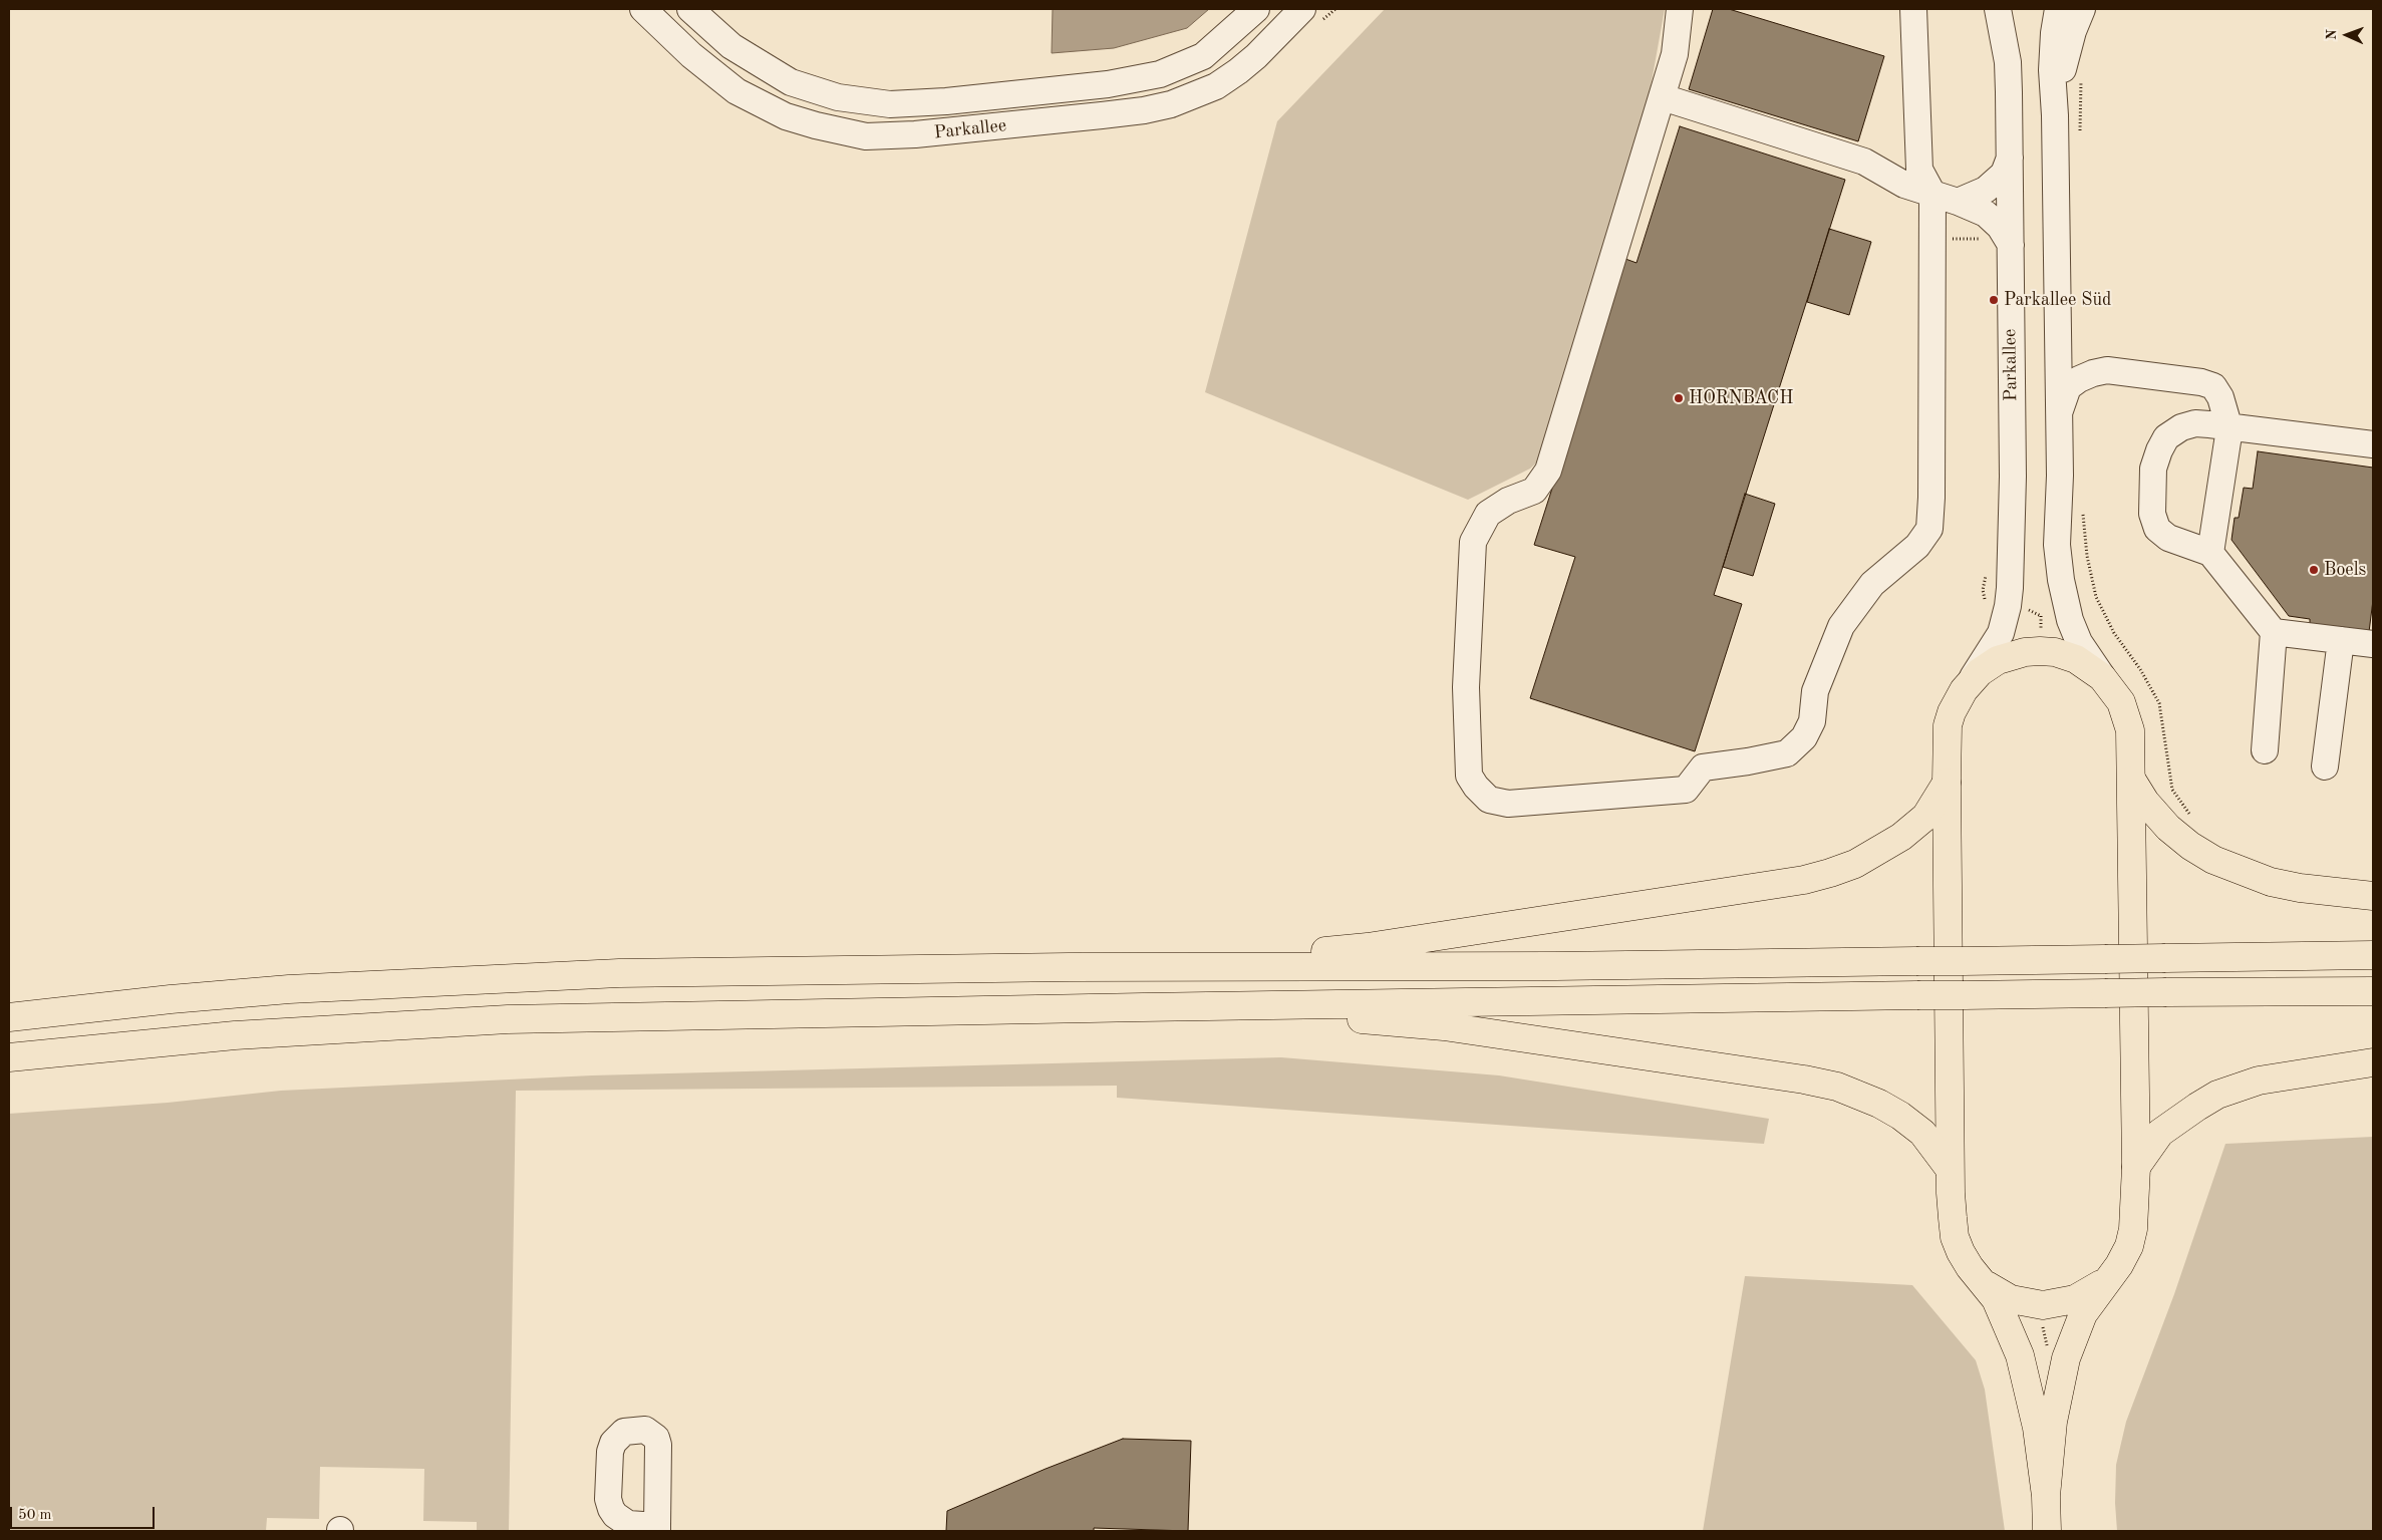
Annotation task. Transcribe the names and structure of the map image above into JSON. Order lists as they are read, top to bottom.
{
  "streets": {
    "street": ["Parkallee"]
  },
  "places": ["Parkallee Süd", "HORNBACH", "Boels"],
  "scale_bar": "50 m",
  "north": "left"
}
